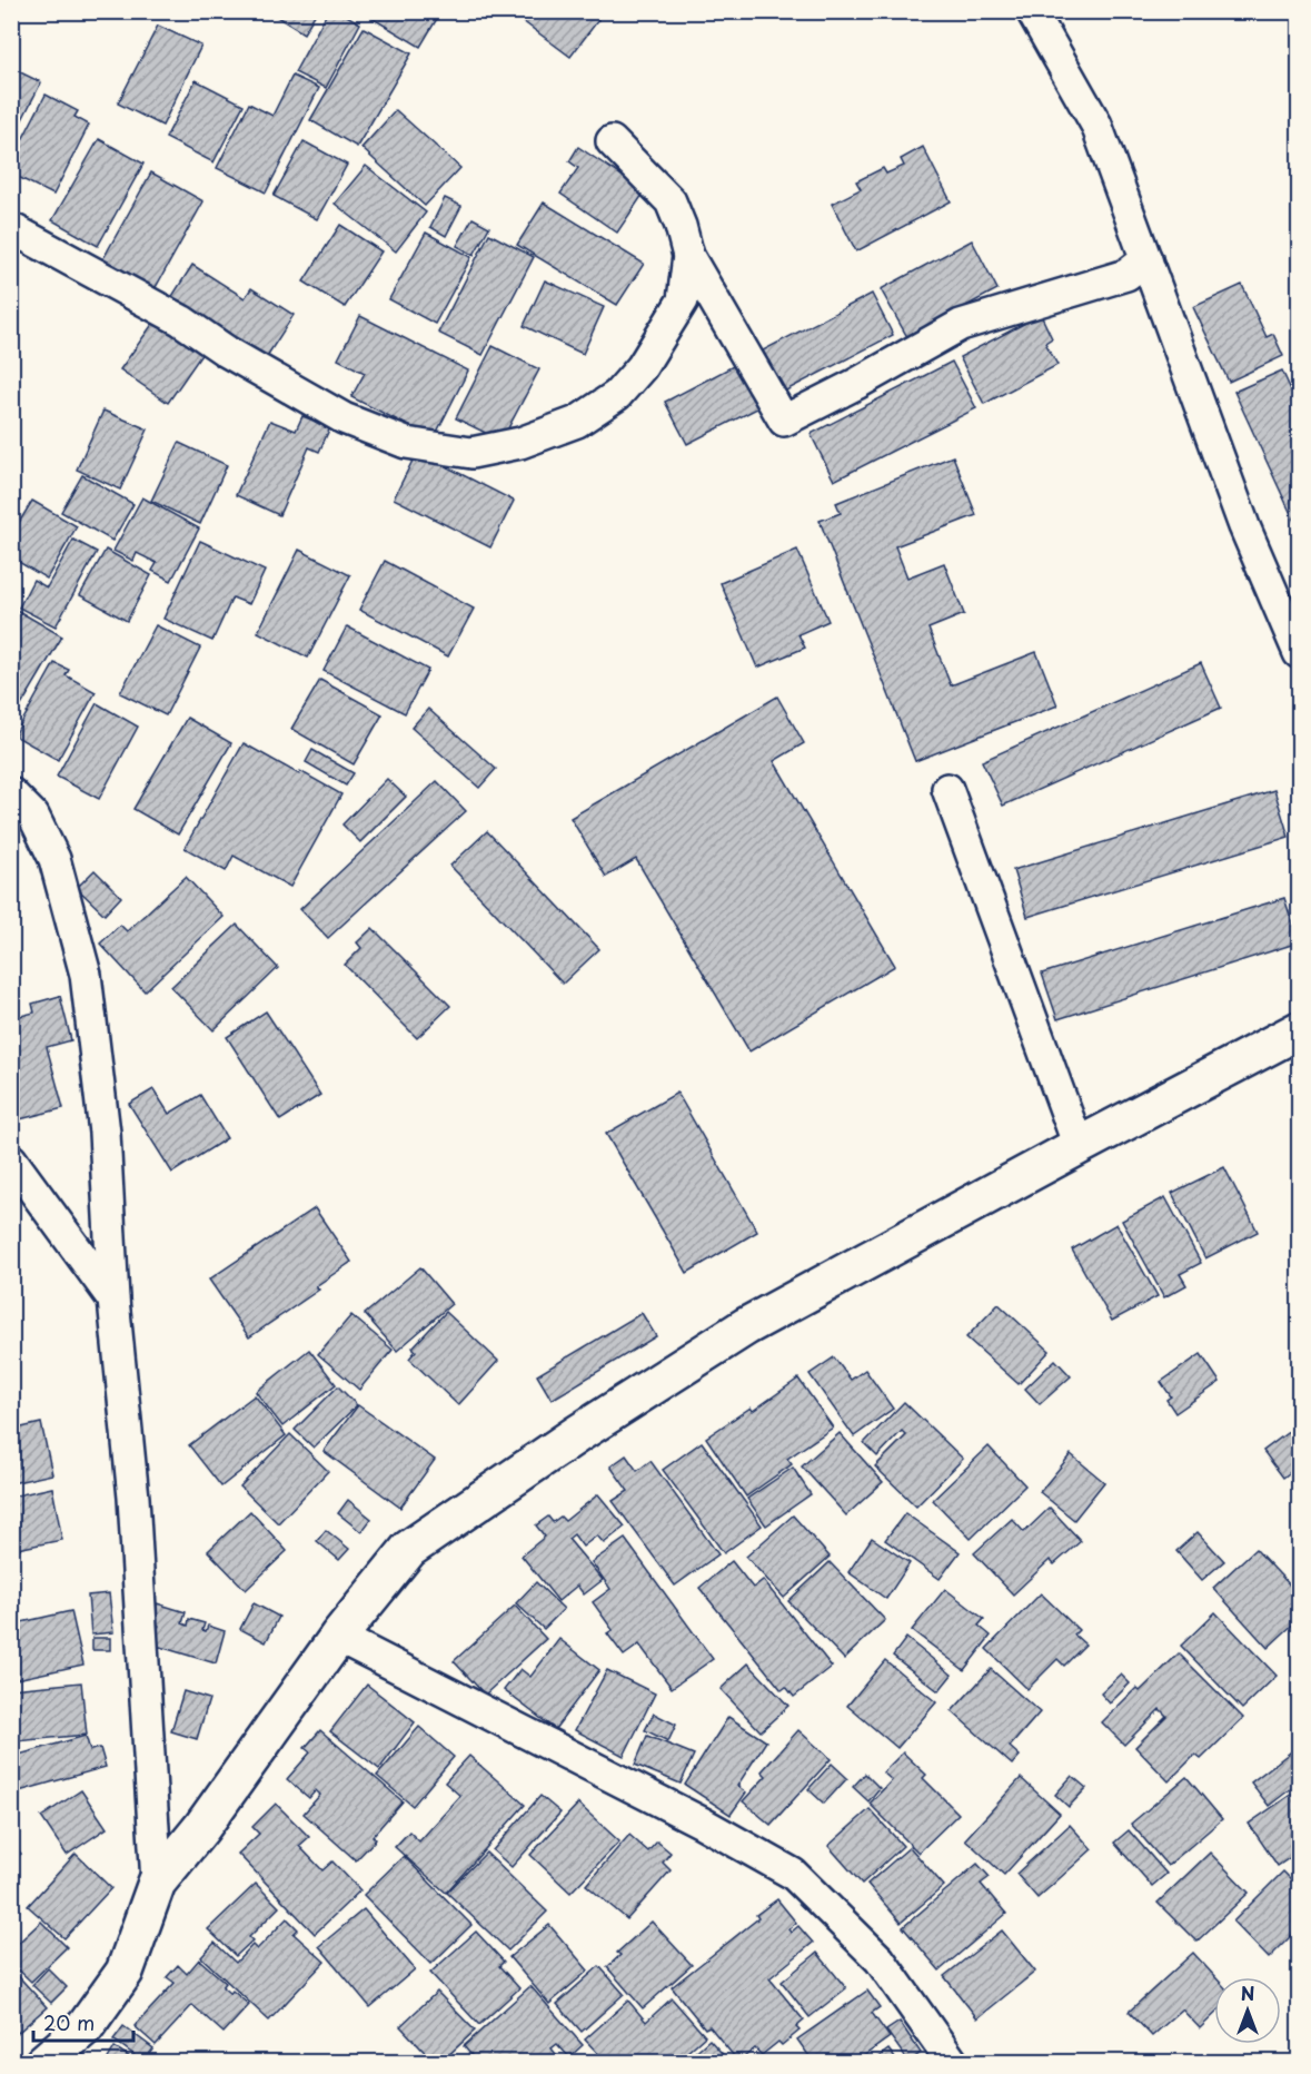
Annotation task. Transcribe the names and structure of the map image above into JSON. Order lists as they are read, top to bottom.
{
  "scale_bar": "20 m",
  "north": "top"
}
